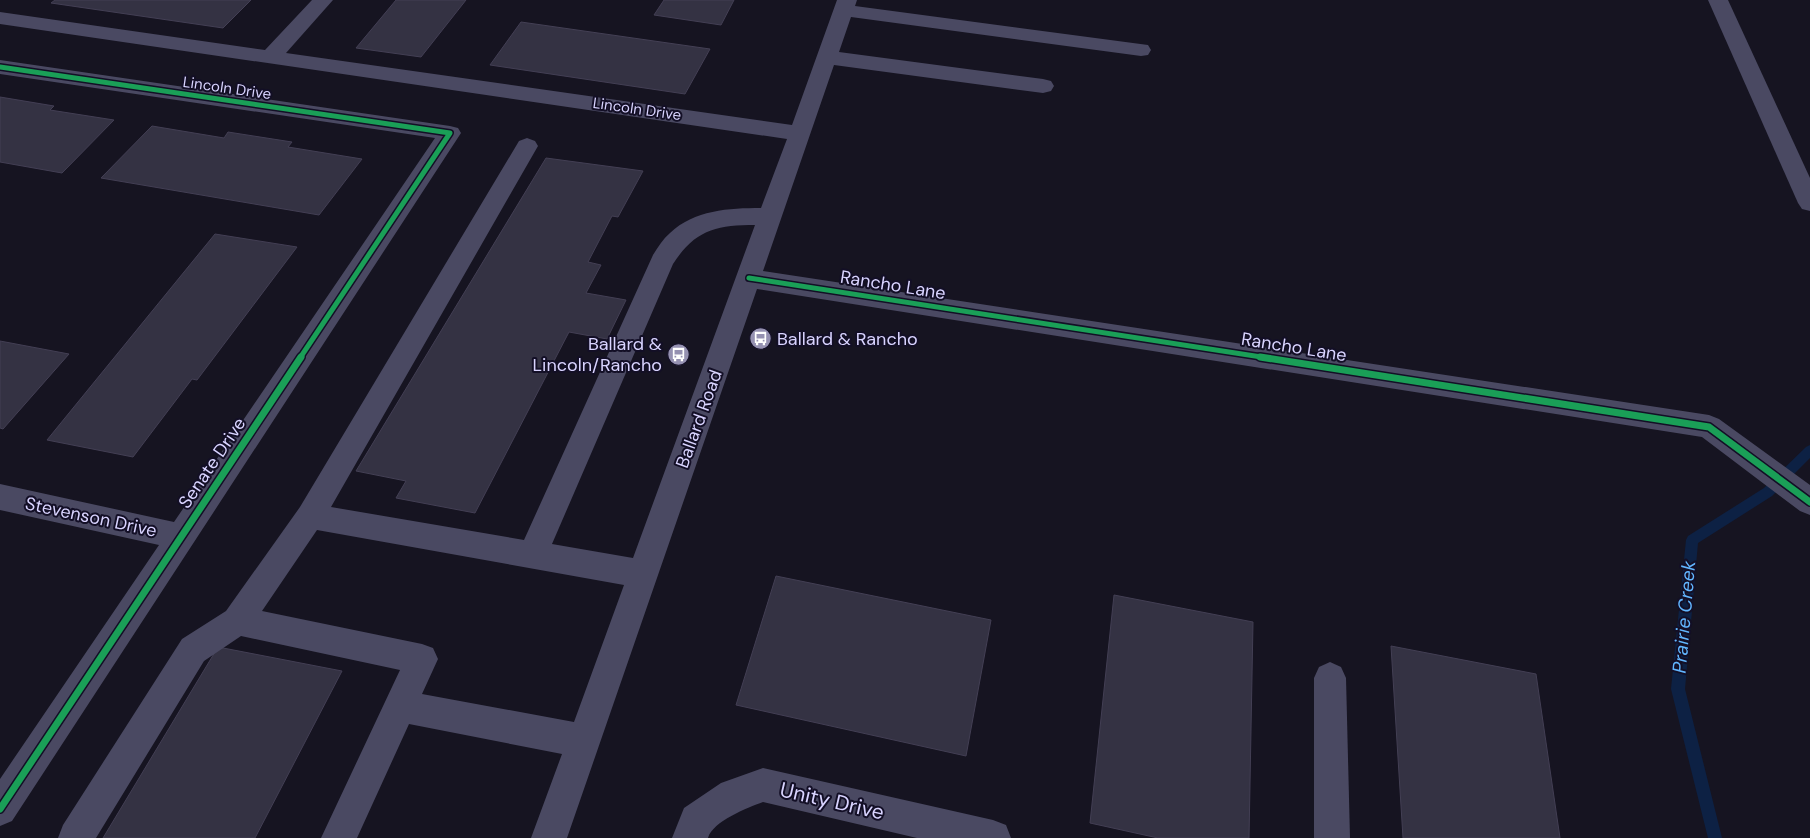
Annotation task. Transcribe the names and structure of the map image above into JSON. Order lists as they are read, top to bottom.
{
  "streets": {
    "street": [
      "Lincoln Drive",
      "Rancho Lane",
      "Ballard Road",
      "Senate Drive",
      "Stevenson Drive",
      "Unity Drive"
    ]
  },
  "crossings": [
    ["Lincoln Drive", "Ballard Road"],
    ["Lincoln Drive", "Senate Drive"],
    ["Rancho Lane", "Ballard Road"],
    ["Senate Drive", "Stevenson Drive"]
  ],
  "water": ["Prairie Creek"],
  "places": {
    "bus stop": ["Ballard & Rancho", "Ballard & Lincoln/Rancho"]
  }
}
